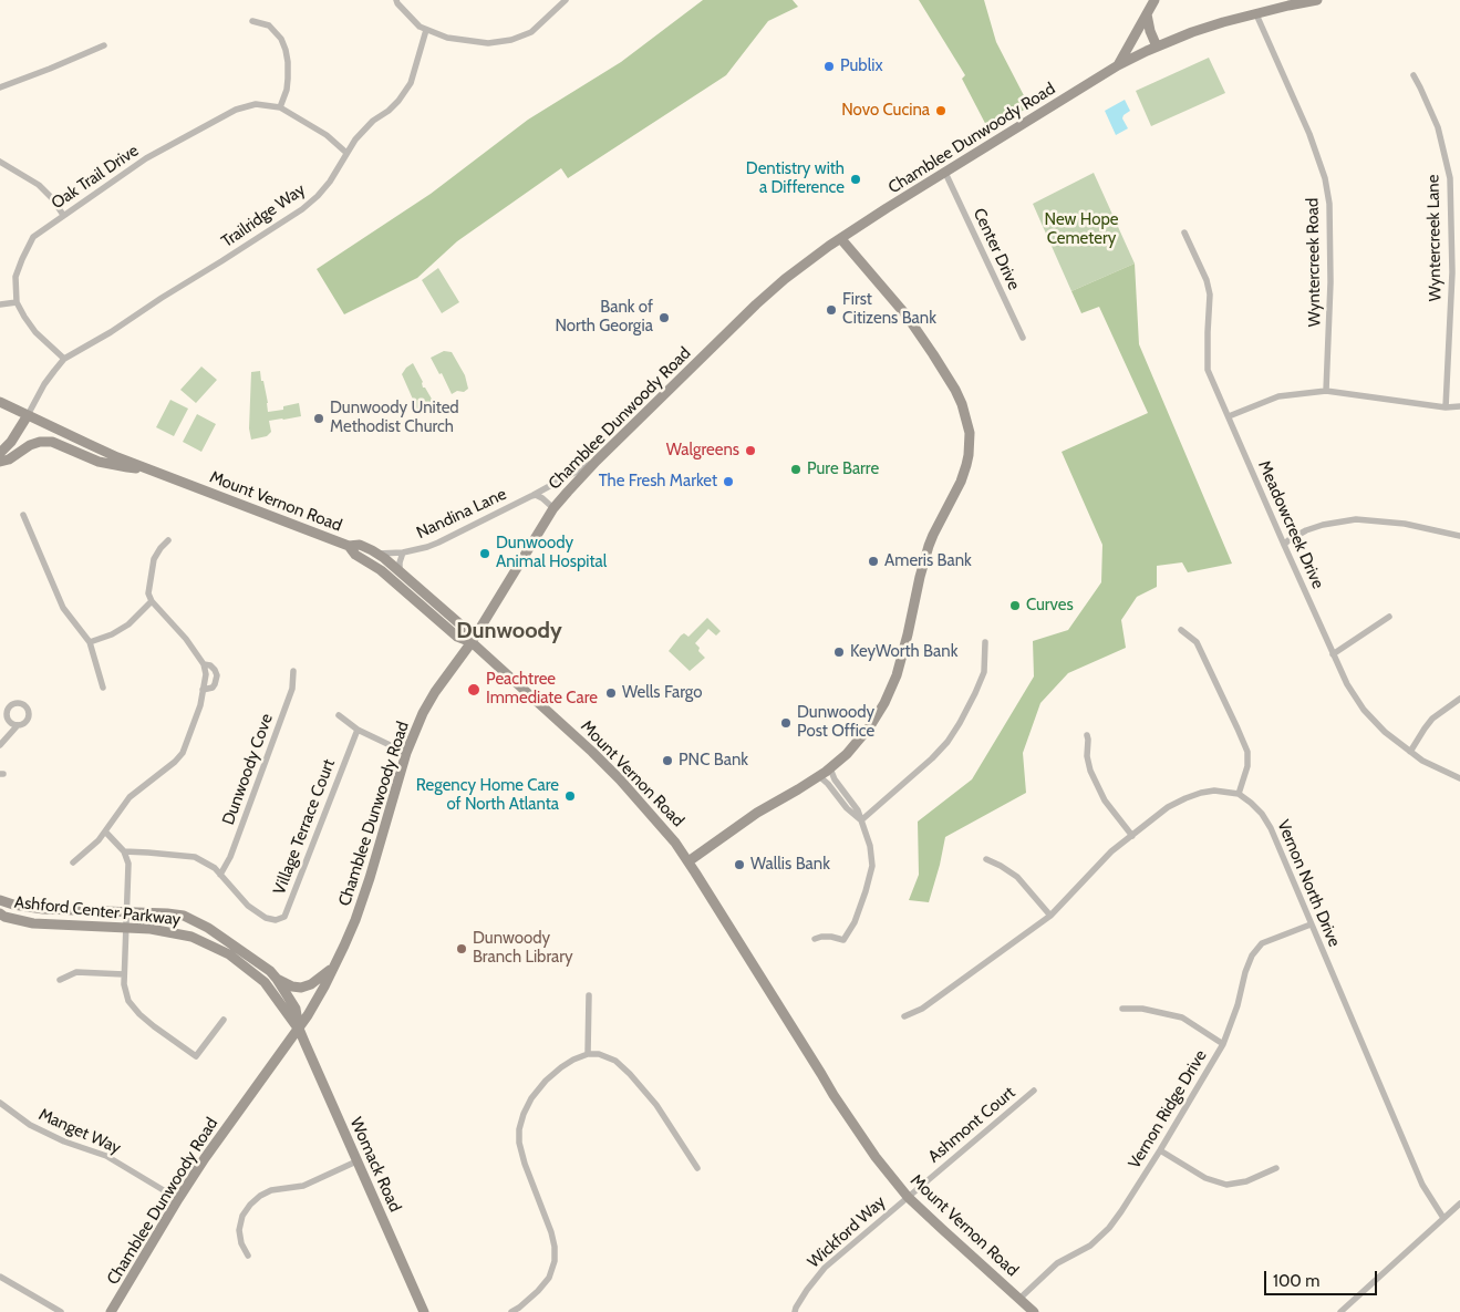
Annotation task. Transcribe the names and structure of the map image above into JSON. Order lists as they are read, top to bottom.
{
  "streets": {
    "street": [
      "Chamblee Dunwoody Road",
      "Oak Trail Drive",
      "Trailridge Way",
      "Wyntercreek Lane",
      "Center Drive",
      "Wyntercreek Road",
      "Mount Vernon Road",
      "Nandina Lane",
      "Meadowcreek Drive",
      "Dunwoody Cove",
      "Village Terrace Court",
      "Vernon North Drive",
      "Ashford Center Parkway",
      "Vernon Ridge Drive",
      "Ashmont Court",
      "Manget Way",
      "Womack Road",
      "Wickford Way"
    ]
  },
  "crossings": [
    ["Chamblee Dunwoody Road", "Center Drive"],
    ["Chamblee Dunwoody Road", "Mount Vernon Road"],
    ["Chamblee Dunwoody Road", "Nandina Lane"],
    ["Chamblee Dunwoody Road", "Ashford Center Parkway"],
    ["Chamblee Dunwoody Road", "Manget Way"],
    ["Chamblee Dunwoody Road", "Womack Road"],
    ["Oak Trail Drive", "Trailridge Way"],
    ["Mount Vernon Road", "Vernon Ridge Drive"],
    ["Mount Vernon Road", "Ashmont Court"],
    ["Mount Vernon Road", "Wickford Way"],
    ["Dunwoody Cove", "Village Terrace Court"],
    ["Vernon North Drive", "Vernon Ridge Drive"],
    ["Ashford Center Parkway", "Womack Road"],
    ["Ashmont Court", "Wickford Way"]
  ],
  "districts": ["Dunwoody"],
  "parks": ["New Hope Cemetery"],
  "places": [
    "Publix",
    "Novo Cucina",
    "Dentistry with a Difference",
    "First Citizens Bank",
    "Bank of North Georgia",
    "Dunwoody United Methodist Church",
    "Walgreens",
    "Pure Barre",
    "The Fresh Market",
    "Dunwoody Animal Hospital",
    "Ameris Bank",
    "Curves",
    "KeyWorth Bank",
    "Peachtree Immediate Care",
    "Wells Fargo",
    "Dunwoody Post Office",
    "PNC Bank",
    "Regency Home Care of North Atlanta",
    "Wallis Bank",
    "Dunwoody Branch Library"
  ],
  "scale_bar": "100 m"
}
